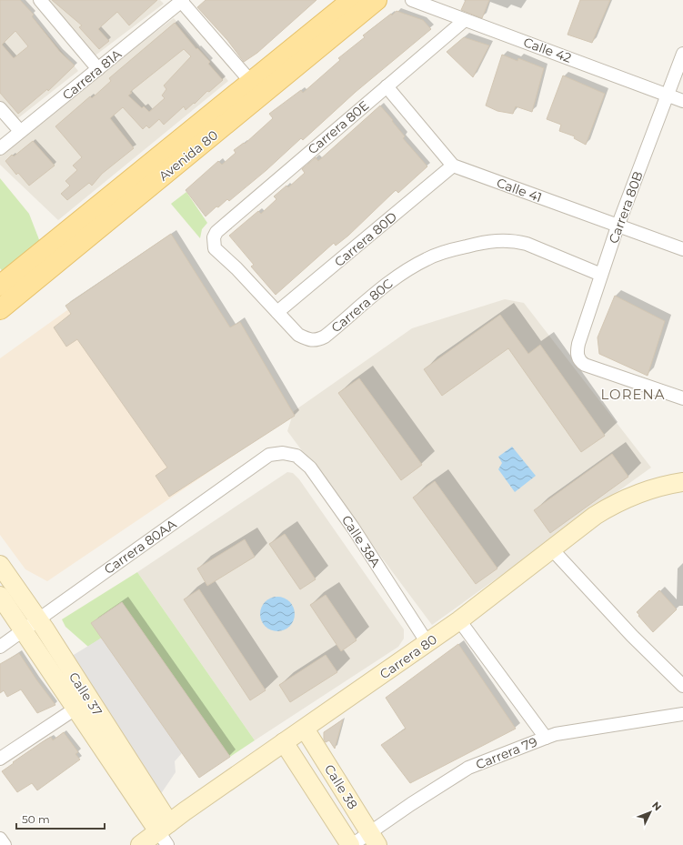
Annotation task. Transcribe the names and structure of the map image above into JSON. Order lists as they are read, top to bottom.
{
  "streets": {
    "main road": ["Avenida 80"],
    "street": [
      "Calle 42",
      "Carrera 81A",
      "Carrera 80E",
      "Calle 41",
      "Carrera 80B",
      "Carrera 80D",
      "Carrera 80C",
      "Calle 38A",
      "Carrera 80AA",
      "Carrera 80",
      "Calle 37",
      "Carrera 79",
      "Calle 38"
    ]
  },
  "crossings": [
    ["Calle 42", "Carrera 80E"],
    ["Calle 42", "Carrera 80B"],
    ["Carrera 80E", "Calle 41"],
    ["Carrera 80E", "Carrera 80D"],
    ["Carrera 80E", "Carrera 80C"],
    ["Calle 41", "Carrera 80B"],
    ["Calle 41", "Carrera 80D"],
    ["Carrera 80B", "Carrera 80C"],
    ["Carrera 80D", "Carrera 80C"],
    ["Calle 38A", "Carrera 80AA"],
    ["Calle 38A", "Carrera 80"],
    ["Carrera 80AA", "Calle 37"],
    ["Carrera 80", "Calle 37"],
    ["Carrera 80", "Calle 38"],
    ["Carrera 79", "Calle 38"]
  ],
  "districts": ["LORENA"],
  "scale_bar": "50 m",
  "north": "top right"
}
